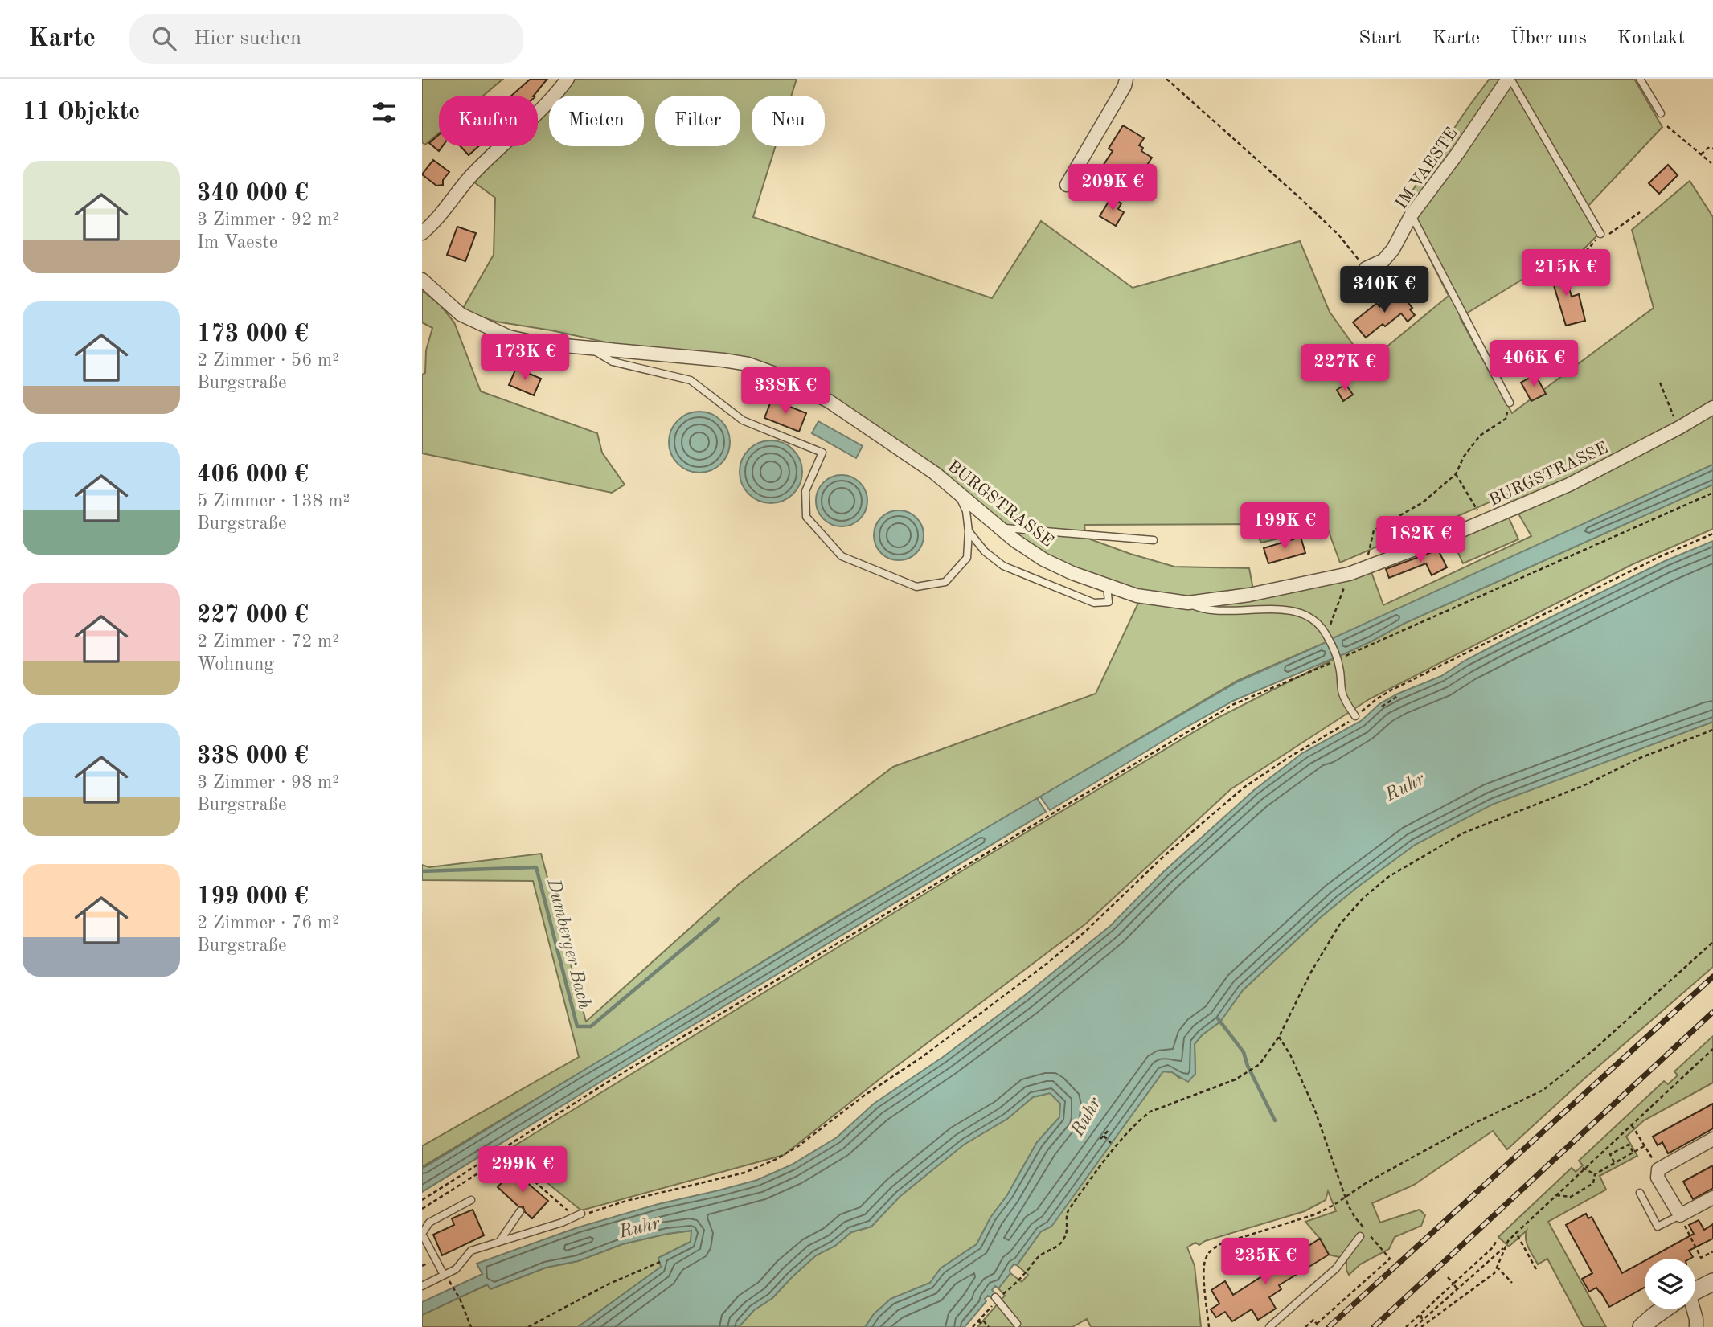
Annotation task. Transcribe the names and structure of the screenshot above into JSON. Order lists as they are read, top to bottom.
{
  "streets": {
    "street": ["IM VAESTE", "BURGSTRASSE"]
  },
  "water": ["Ruhr", "Dumberger Bach"],
  "page": {
    "header": "Karte",
    "search": "Hier suchen",
    "nav": [
      "Start",
      "Karte",
      "Über uns",
      "Kontakt"
    ],
    "heading": "11 Objekte",
    "chip": [
      "Kaufen",
      "Mieten",
      "Filter",
      "Neu"
    ],
    "list": [
      {
        "name": "340 000 €",
        "note": "3 Zimmer · 92 m² · Im Vaeste"
      },
      {
        "name": "173 000 €",
        "note": "2 Zimmer · 56 m² · Burgstraße"
      },
      {
        "name": "406 000 €",
        "note": "5 Zimmer · 138 m² · Burgstraße"
      },
      {
        "name": "227 000 €",
        "note": "2 Zimmer · 72 m² · Wohnung"
      },
      {
        "name": "338 000 €",
        "note": "3 Zimmer · 98 m² · Burgstraße"
      },
      {
        "name": "199 000 €",
        "note": "2 Zimmer · 76 m² · Burgstraße"
      }
    ],
    "price": [
      "209K €",
      "215K €",
      "340K €",
      "173K €",
      "406K €",
      "227K €",
      "338K €",
      "199K €",
      "182K €",
      "299K €",
      "235K €"
    ]
  }
}
